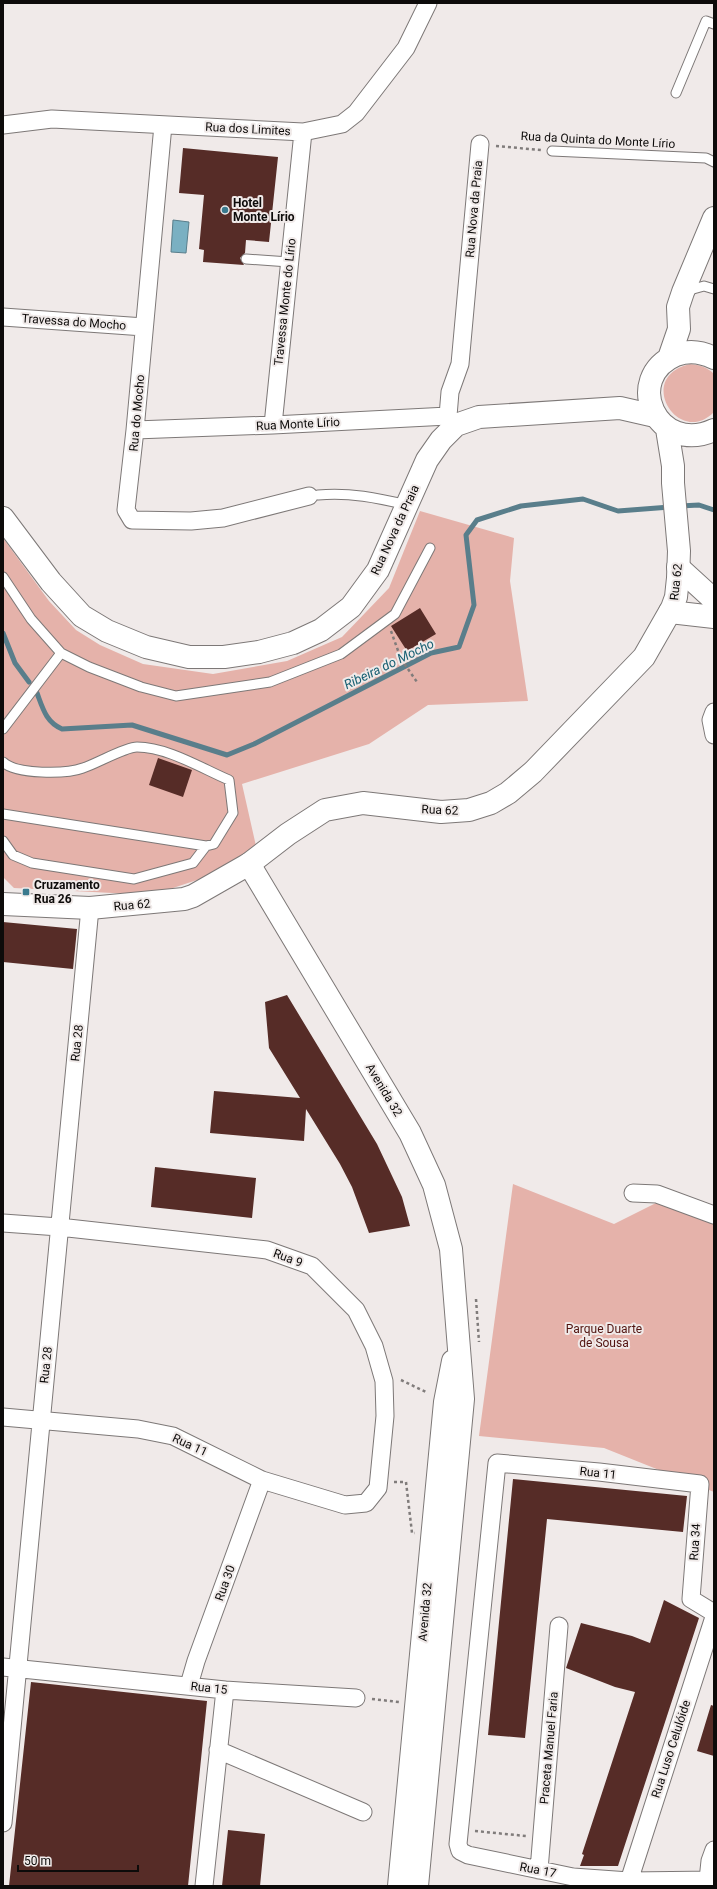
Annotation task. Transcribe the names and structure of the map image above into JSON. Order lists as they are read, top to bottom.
{
  "streets": {
    "main road": ["Rua Nova da Praia", "Rua 62", "Avenida 32"],
    "street": [
      "Rua dos Limites",
      "Travessa Monte do Lírio",
      "Travessa do Mocho",
      "Rua do Mocho",
      "Rua Monte Lírio",
      "Rua 28",
      "Rua 9",
      "Rua 11",
      "Rua 34",
      "Rua 30",
      "Rua 15",
      "Praceta Manuel Faria",
      "Rua Luso Celulóide",
      "Rua 17"
    ],
    "lane": ["Rua da Quinta do Monte Lírio"]
  },
  "crossings": [
    ["Rua dos Limites", "Travessa Monte do Lírio"],
    ["Rua dos Limites", "Rua do Mocho"],
    ["Rua da Quinta do Monte Lírio", "Rua Nova da Praia"],
    ["Rua Nova da Praia", "Rua Monte Lírio"],
    ["Rua Nova da Praia", "Rua 62"],
    ["Travessa Monte do Lírio", "Rua Monte Lírio"],
    ["Travessa do Mocho", "Rua do Mocho"],
    ["Rua do Mocho", "Rua Monte Lírio"],
    ["Rua 62", "Rua 28"],
    ["Rua 62", "Avenida 32"],
    ["Rua 28", "Rua 9"],
    ["Rua 28", "Rua 11"],
    ["Rua 28", "Rua 15"],
    ["Rua 9", "Rua 11"],
    ["Rua 11", "Rua 34"],
    ["Rua 11", "Rua 30"],
    ["Rua 11", "Rua 17"],
    ["Rua 30", "Rua 15"],
    ["Praceta Manuel Faria", "Rua 17"],
    ["Rua Luso Celulóide", "Rua 17"]
  ],
  "water": ["Ribeira do Mocho"],
  "parks": ["Parque Duarte de Sousa"],
  "places": {
    "other": ["Hotel Monte Lírio"],
    "transit": ["Cruzamento Rua 26"]
  },
  "scale_bar": "50 m"
}
